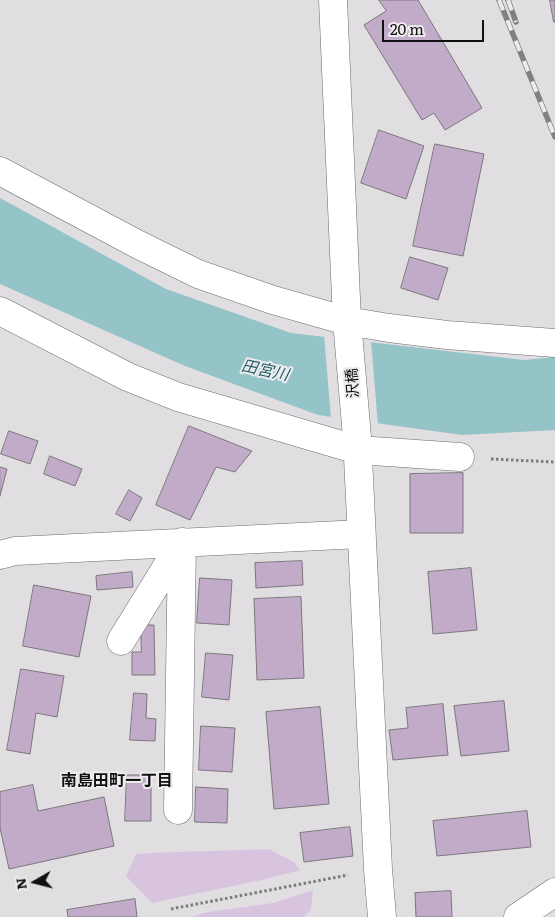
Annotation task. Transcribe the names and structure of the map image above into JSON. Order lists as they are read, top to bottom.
{
  "streets": {
    "street": ["沢橋"]
  },
  "districts": ["南島田町一丁目"],
  "water": ["田宮川"],
  "scale_bar": "20 m",
  "north": "left"
}
